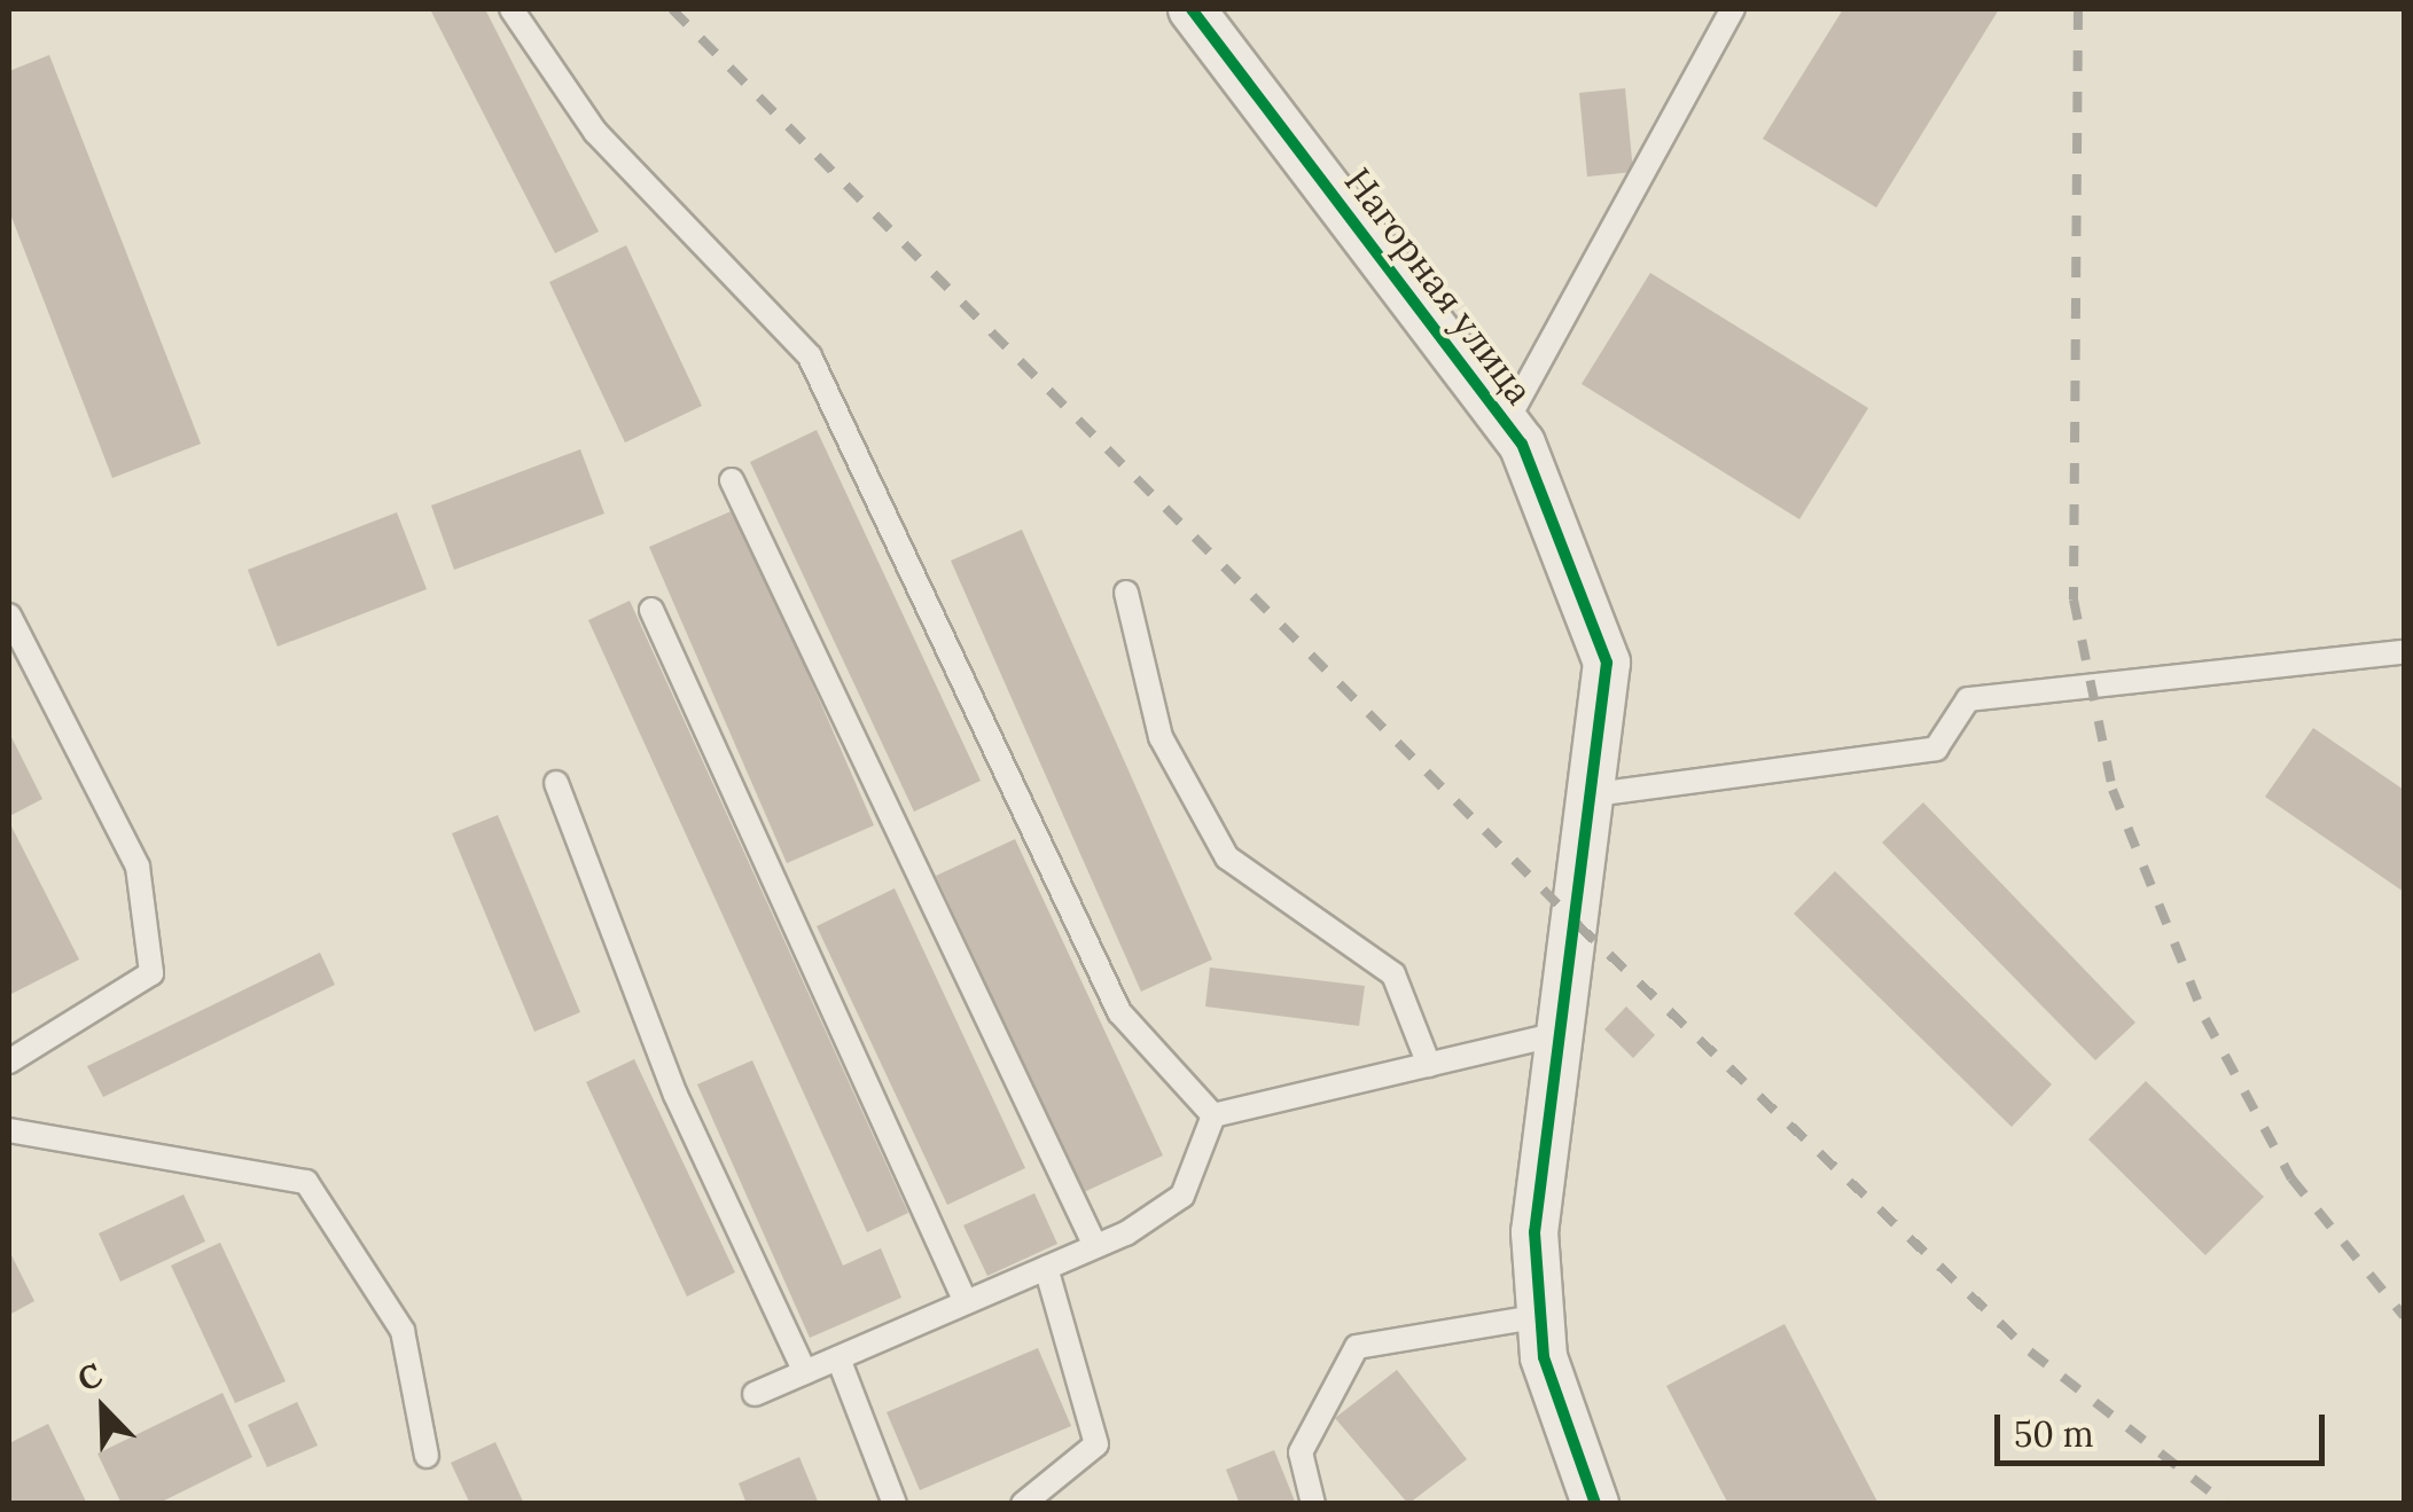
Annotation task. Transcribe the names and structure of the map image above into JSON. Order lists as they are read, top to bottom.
{
  "streets": {
    "street": ["Нагорная улица"]
  },
  "scale_bar": "50 m",
  "north": "top left"
}
